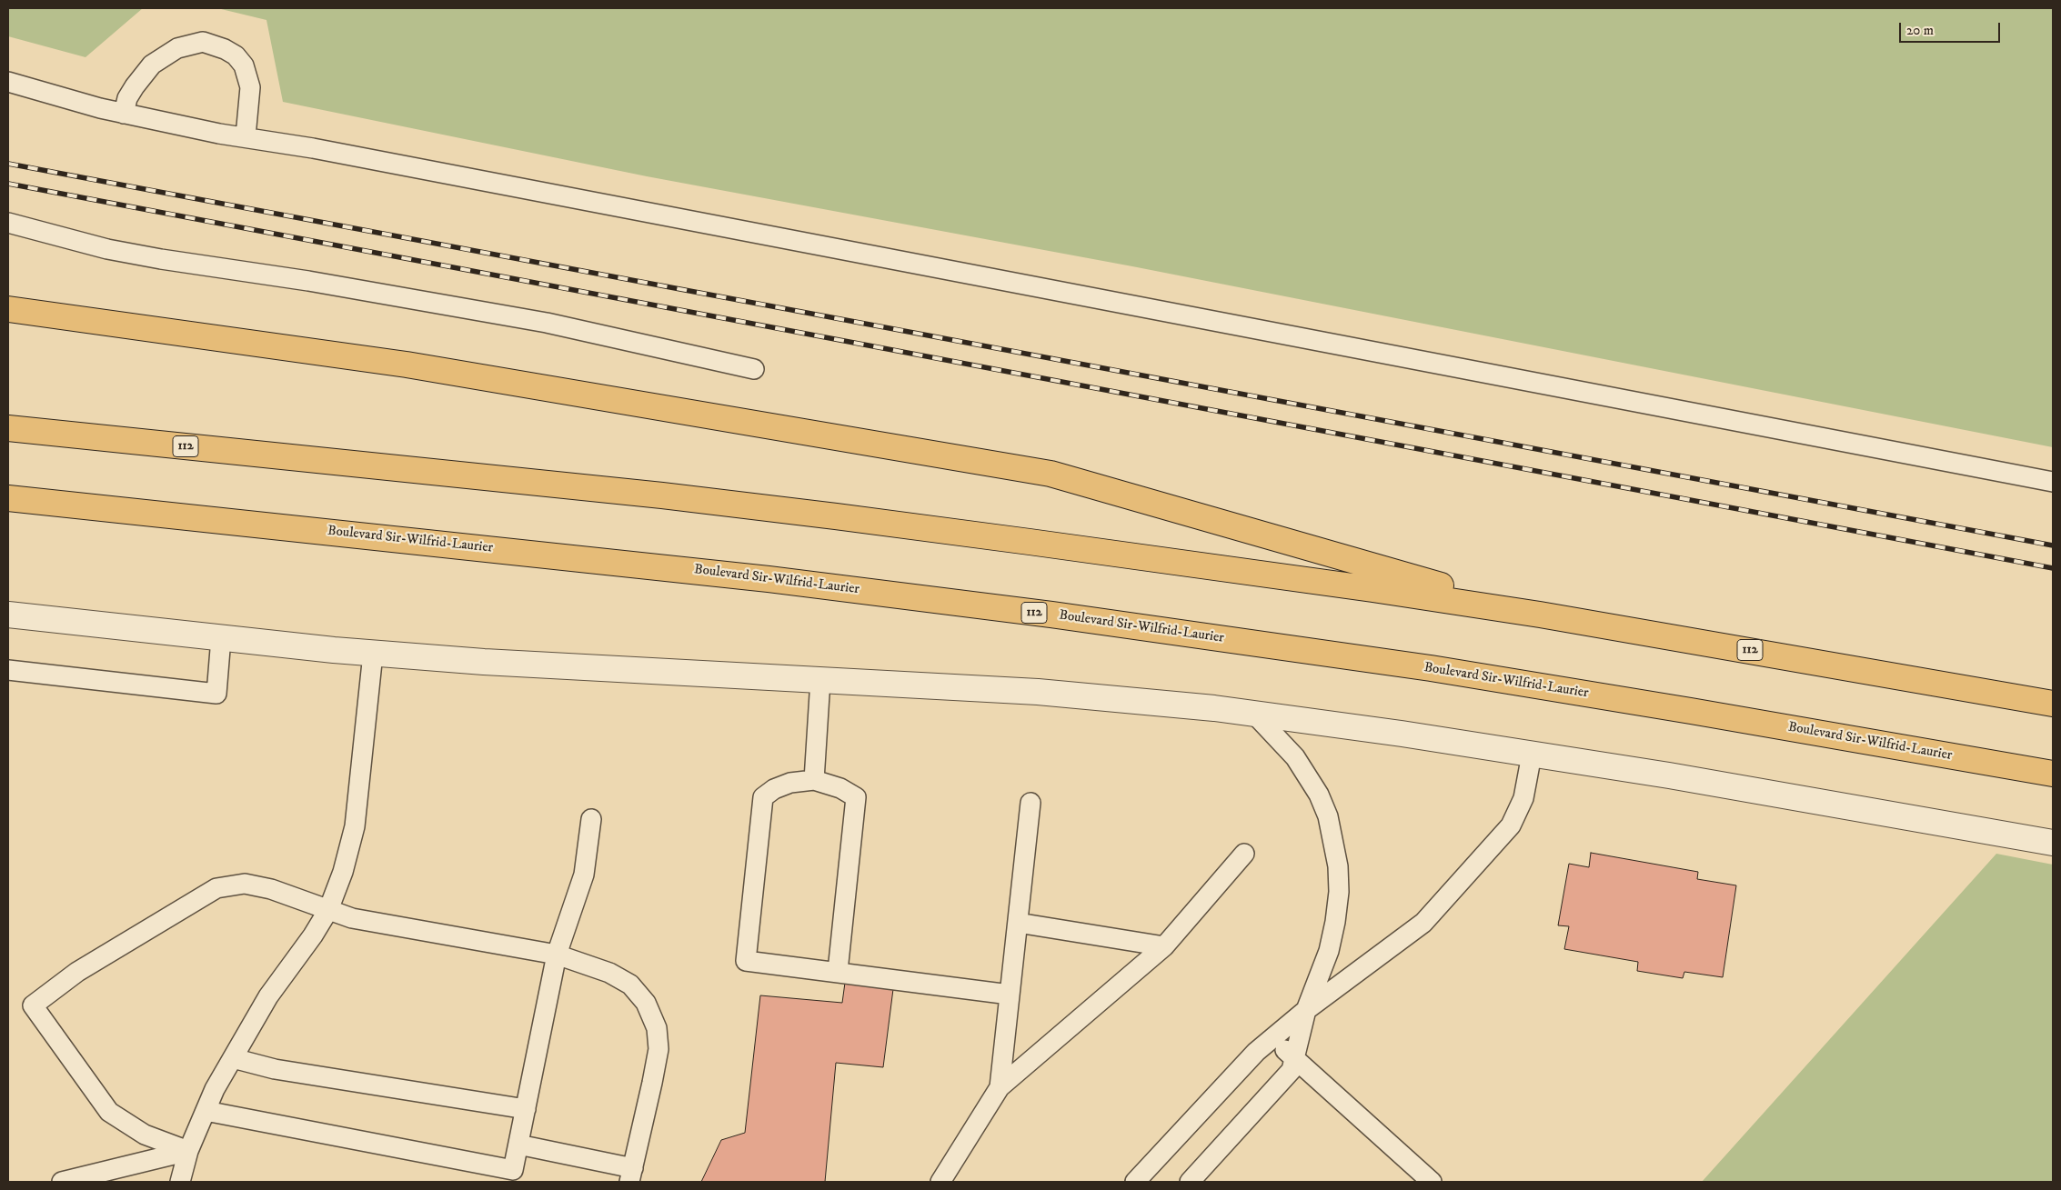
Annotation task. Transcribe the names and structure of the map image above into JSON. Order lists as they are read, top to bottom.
{
  "streets": {
    "highway": ["112", "Boulevard Sir-Wilfrid-Laurier"]
  },
  "scale_bar": "20 m"
}
